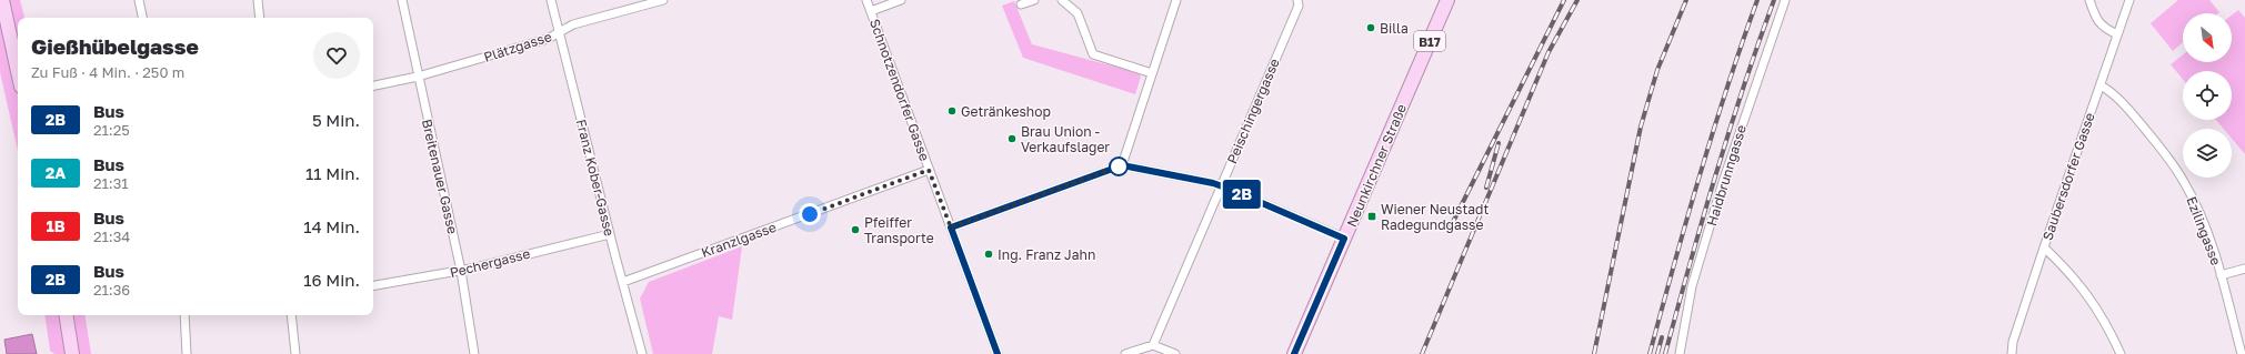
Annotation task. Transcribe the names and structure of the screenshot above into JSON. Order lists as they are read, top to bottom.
{
  "streets": {
    "main road": ["B17", "Neunkirchner Straße"],
    "street": [
      "Plätzgasse",
      "Schnotzendorfer Gasse",
      "Peischingergasse",
      "Haidbrunngasse",
      "Breitenauer Gasse",
      "Saubersdorfer Gasse",
      "Franz Kober-Gasse",
      "Ezilingasse",
      "Kranzlgasse",
      "Pechergasse"
    ]
  },
  "crossings": [
    ["Plätzgasse", "Breitenauer Gasse"],
    ["Plätzgasse", "Franz Kober-Gasse"],
    ["Schnotzendorfer Gasse", "Kranzlgasse"],
    ["Breitenauer Gasse", "Pechergasse"],
    ["Saubersdorfer Gasse", "Ezilingasse"],
    ["Franz Kober-Gasse", "Kranzlgasse"],
    ["Franz Kober-Gasse", "Pechergasse"]
  ],
  "places": {
    "other": [
      "Billa",
      "Getränkeshop",
      "Brau Union - Verkaufslager",
      "Pfeiffer Transporte",
      "Ing. Franz Jahn"
    ],
    "transit": ["Wiener Neustadt Radegundgasse"]
  },
  "lines": ["bus line 2B"],
  "north": "bottom right",
  "page": {
    "on_map": "2B",
    "heading": ["Gießhübelgasse", "Zu Fuß · 4 Min. · 250 m"],
    "list": [
      {
        "mark": "2B",
        "name": "Bus",
        "note": "21:25",
        "value": "5 Min."
      },
      {
        "mark": "2A",
        "name": "Bus",
        "note": "21:31",
        "value": "11 Min."
      },
      {
        "mark": "1B",
        "name": "Bus",
        "note": "21:34",
        "value": "14 Min."
      },
      {
        "mark": "2B",
        "name": "Bus",
        "note": "21:36",
        "value": "16 Min."
      }
    ]
  }
}
